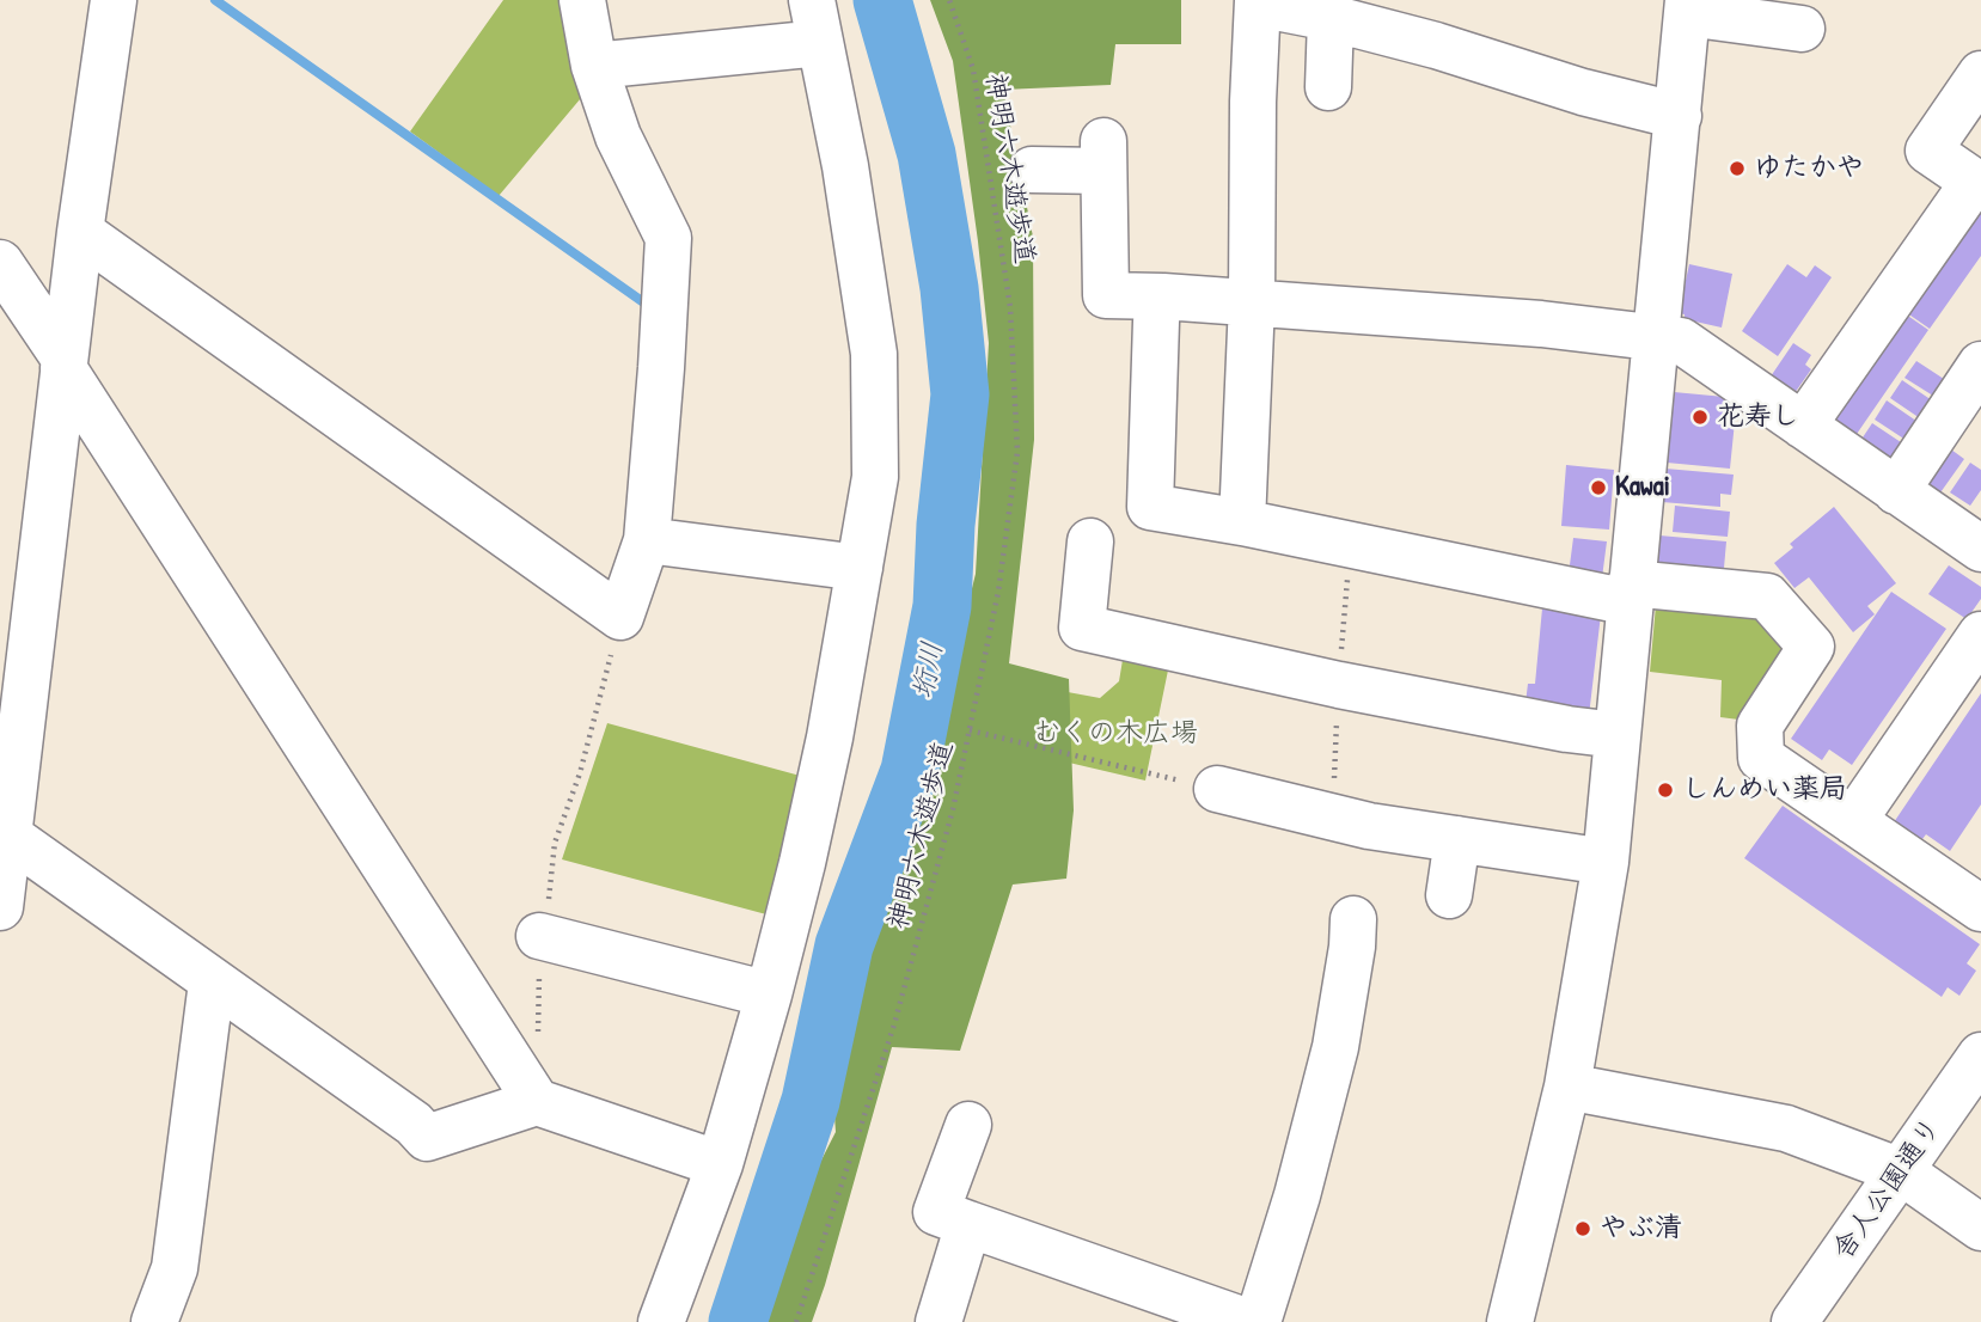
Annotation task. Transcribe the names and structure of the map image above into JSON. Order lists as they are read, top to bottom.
{
  "streets": {
    "street": ["舎人公園通り"],
    "path": ["神明六木遊歩道"]
  },
  "water": ["垳川"],
  "parks": ["むくの木広場"],
  "places": [
    "ゆたかや",
    "花寿し",
    "Kawai",
    "しんめい薬局",
    "やぶ清"
  ]
}
